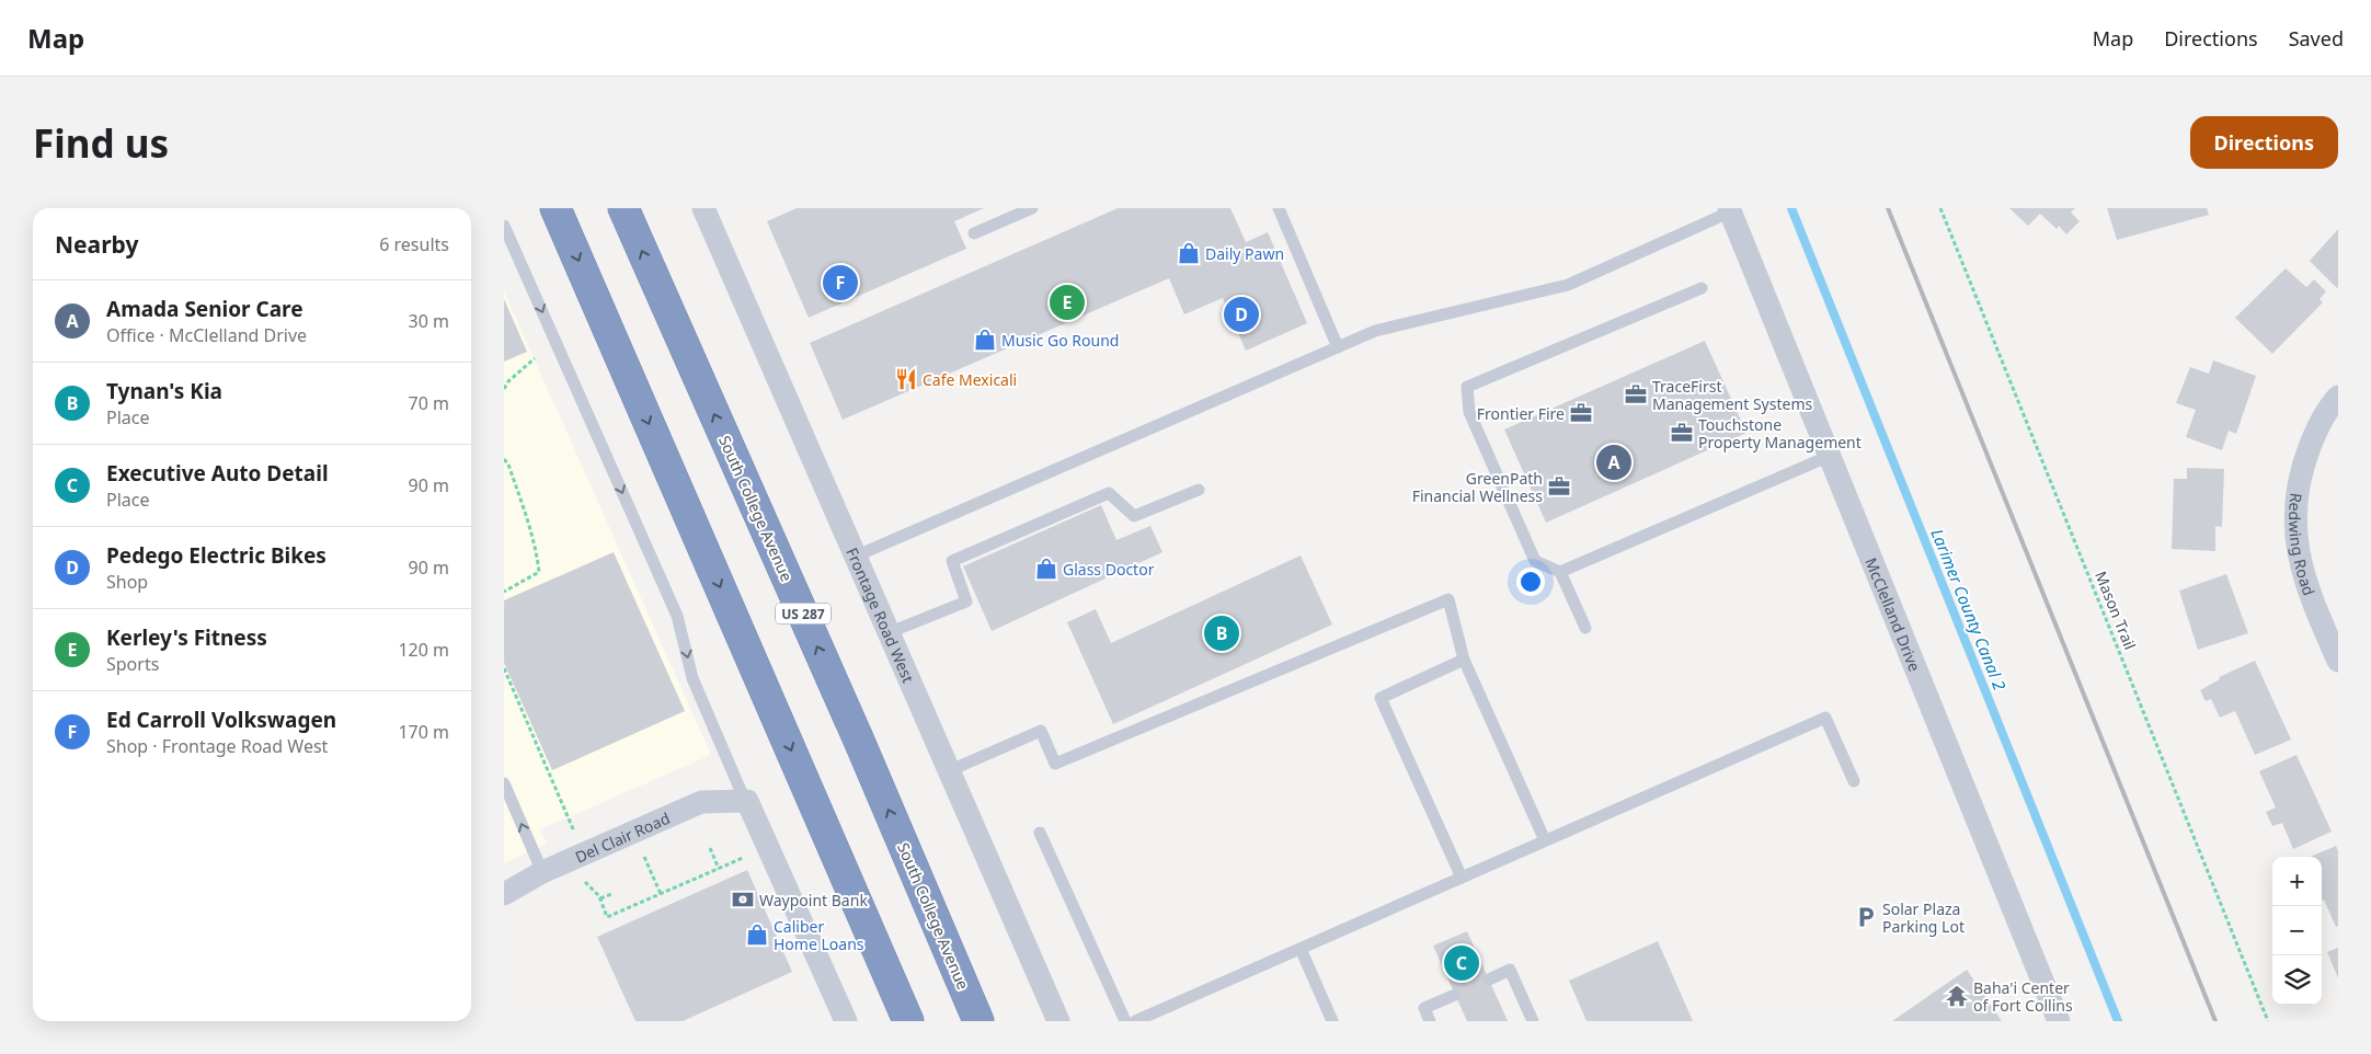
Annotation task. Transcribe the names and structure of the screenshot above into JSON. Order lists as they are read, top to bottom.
{
  "streets": {
    "highway": ["South College Avenue", "US 287"],
    "street": [
      "Redwing Road",
      "Frontage Road West",
      "McClelland Drive",
      "Del Clair Road"
    ],
    "path": ["Mason Trail"]
  },
  "water": ["Larimer County Canal 2"],
  "places": {
    "shop": [
      "Daily Pawn",
      "Music Go Round",
      "Glass Doctor",
      "Caliber Home Loans"
    ],
    "restaurant": ["Cafe Mexicali"],
    "office": [
      "TraceFirst Management Systems",
      "Frontier Fire",
      "Touchstone Property Management",
      "GreenPath Financial Wellness"
    ],
    "bank": ["Waypoint Bank"],
    "parking": ["Solar Plaza Parking Lot"],
    "temple": ["Baha'i Center of Fort Collins"]
  },
  "page": {
    "header": "Map",
    "nav": ["Map", "Directions", "Saved"],
    "buttons": "Directions",
    "title": "Find us",
    "heading": ["Nearby", "6 results"],
    "pins": [
      "F",
      "E",
      "D",
      "A",
      "B",
      "C"
    ],
    "list": [
      {
        "mark": "A",
        "name": "Amada Senior Care",
        "note": "Office · McClelland Drive",
        "value": "30 m"
      },
      {
        "mark": "B",
        "name": "Tynan's Kia",
        "note": "Place",
        "value": "70 m"
      },
      {
        "mark": "C",
        "name": "Executive Auto Detail",
        "note": "Place",
        "value": "90 m"
      },
      {
        "mark": "D",
        "name": "Pedego Electric Bikes",
        "note": "Shop",
        "value": "90 m"
      },
      {
        "mark": "E",
        "name": "Kerley's Fitness",
        "note": "Sports",
        "value": "120 m"
      },
      {
        "mark": "F",
        "name": "Ed Carroll Volkswagen",
        "note": "Shop · Frontage Road West",
        "value": "170 m"
      }
    ],
    "map_buttons": ["+", "−"]
  }
}
